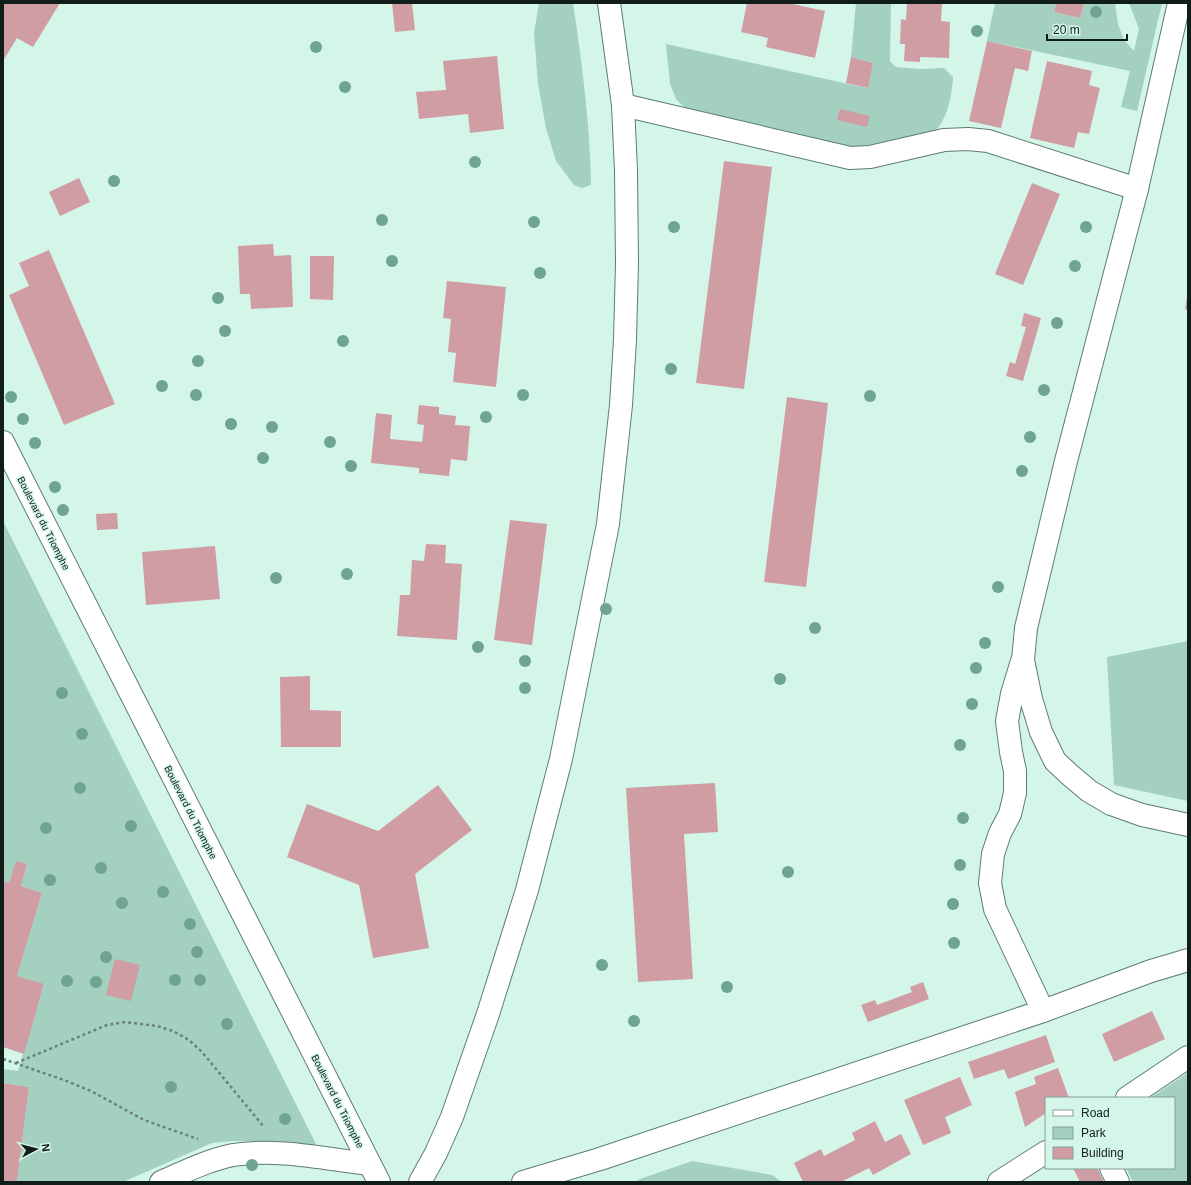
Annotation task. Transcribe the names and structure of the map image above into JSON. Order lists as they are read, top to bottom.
{
  "streets": {
    "street": ["Boulevard du Triomphe"]
  },
  "legend": ["Road", "Park", "Building"],
  "scale_bar": "20 m",
  "north": "right"
}
